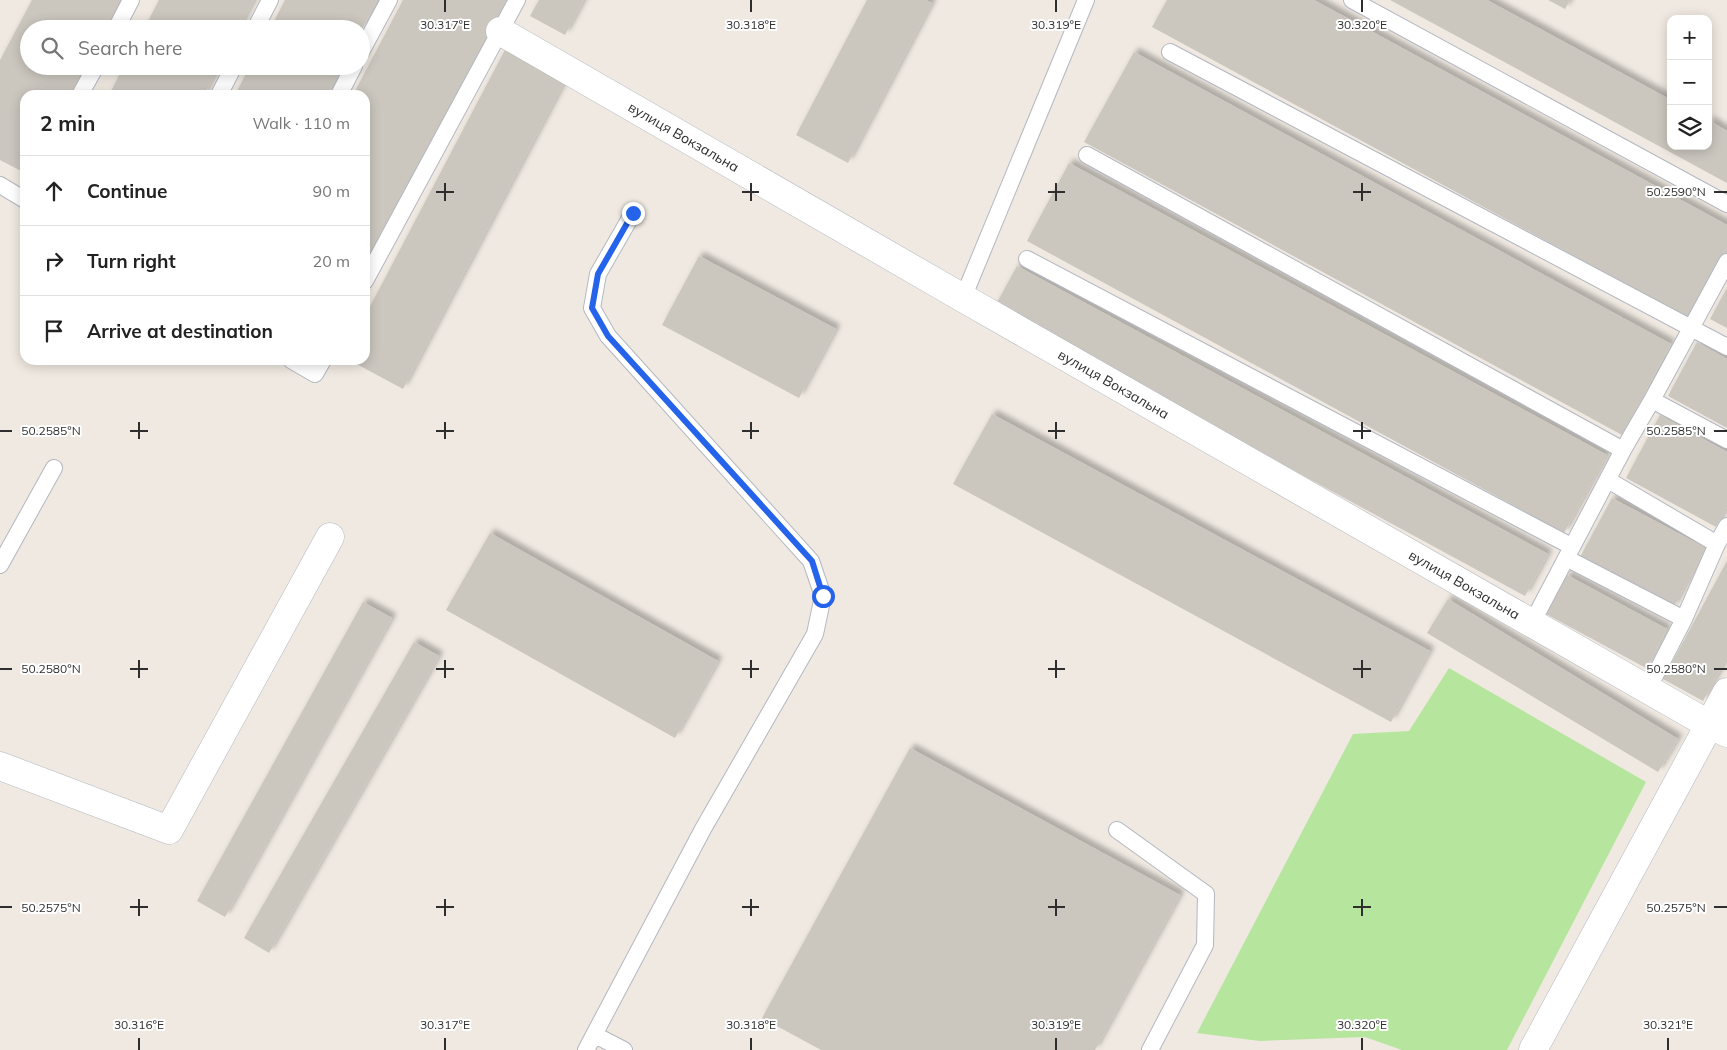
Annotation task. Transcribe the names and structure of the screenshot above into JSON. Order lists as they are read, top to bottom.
{
  "streets": {
    "street": ["вулиця Вокзальна"]
  },
  "page": {
    "map_buttons": ["+", "−"],
    "search": "Search here",
    "heading": ["2 min", "Walk · 110 m"],
    "list": [
      ["Continue", "90 m"],
      ["Turn right", "20 m"],
      "Arrive at destination"
    ]
  },
  "coordinates": [
    "30.317°E",
    "30.318°E",
    "30.319°E",
    "30.320°E",
    "50.2590°N",
    "50.2585°N",
    "50.2580°N",
    "50.2575°N",
    "30.316°E",
    "30.321°E"
  ]
}
